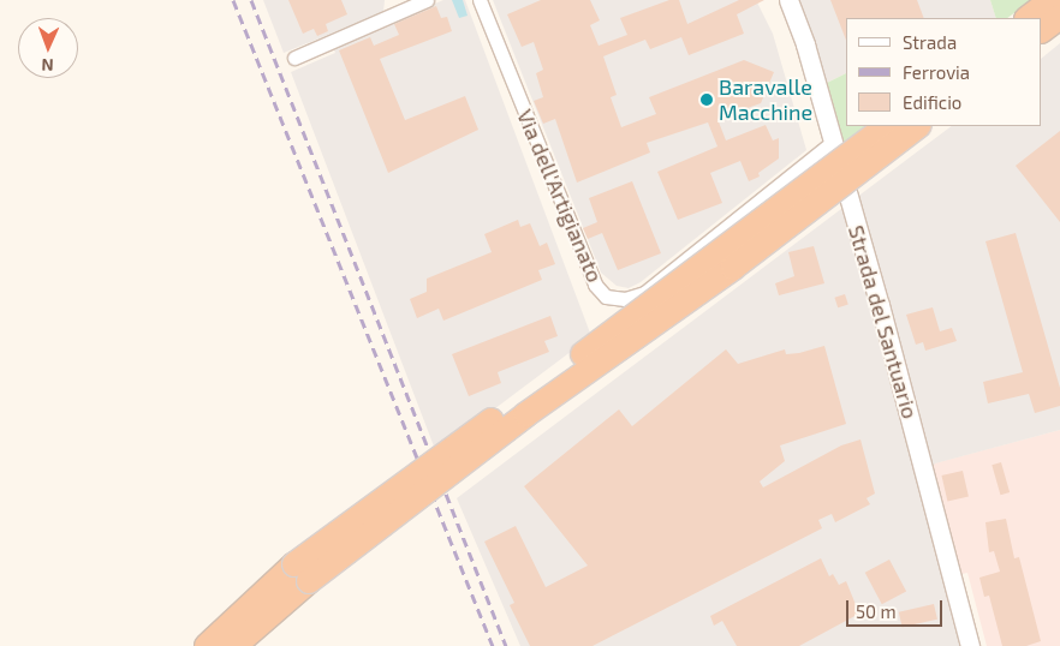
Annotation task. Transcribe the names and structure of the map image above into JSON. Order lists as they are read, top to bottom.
{
  "streets": {
    "street": ["Via dell'Artigianato", "Strada del Santuario"]
  },
  "crossings": [
    ["Via dell'Artigianato", "Strada del Santuario"]
  ],
  "places": ["Baravalle Macchine"],
  "legend": ["Strada", "Ferrovia", "Edificio"],
  "scale_bar": "50 m",
  "north": "bottom"
}
